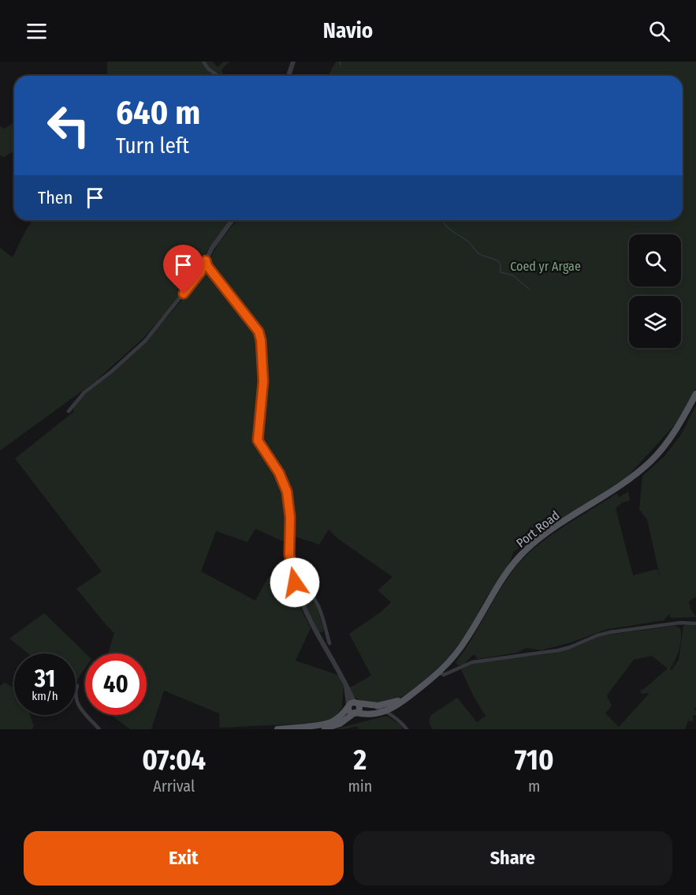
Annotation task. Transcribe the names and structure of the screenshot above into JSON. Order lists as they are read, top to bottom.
{
  "streets": {
    "main road": ["Port Road"]
  },
  "parks": ["Coed yr Argae"],
  "page": {
    "header": "Navio",
    "turn": ["640 m", "Turn left"],
    "then": "Then",
    "speed": "31 km/h",
    "limit": "40",
    "eta": [
      "07:04",
      "Arrival",
      "2",
      "min",
      "710",
      "m"
    ],
    "buttons": ["Exit", "Share"]
  }
}
